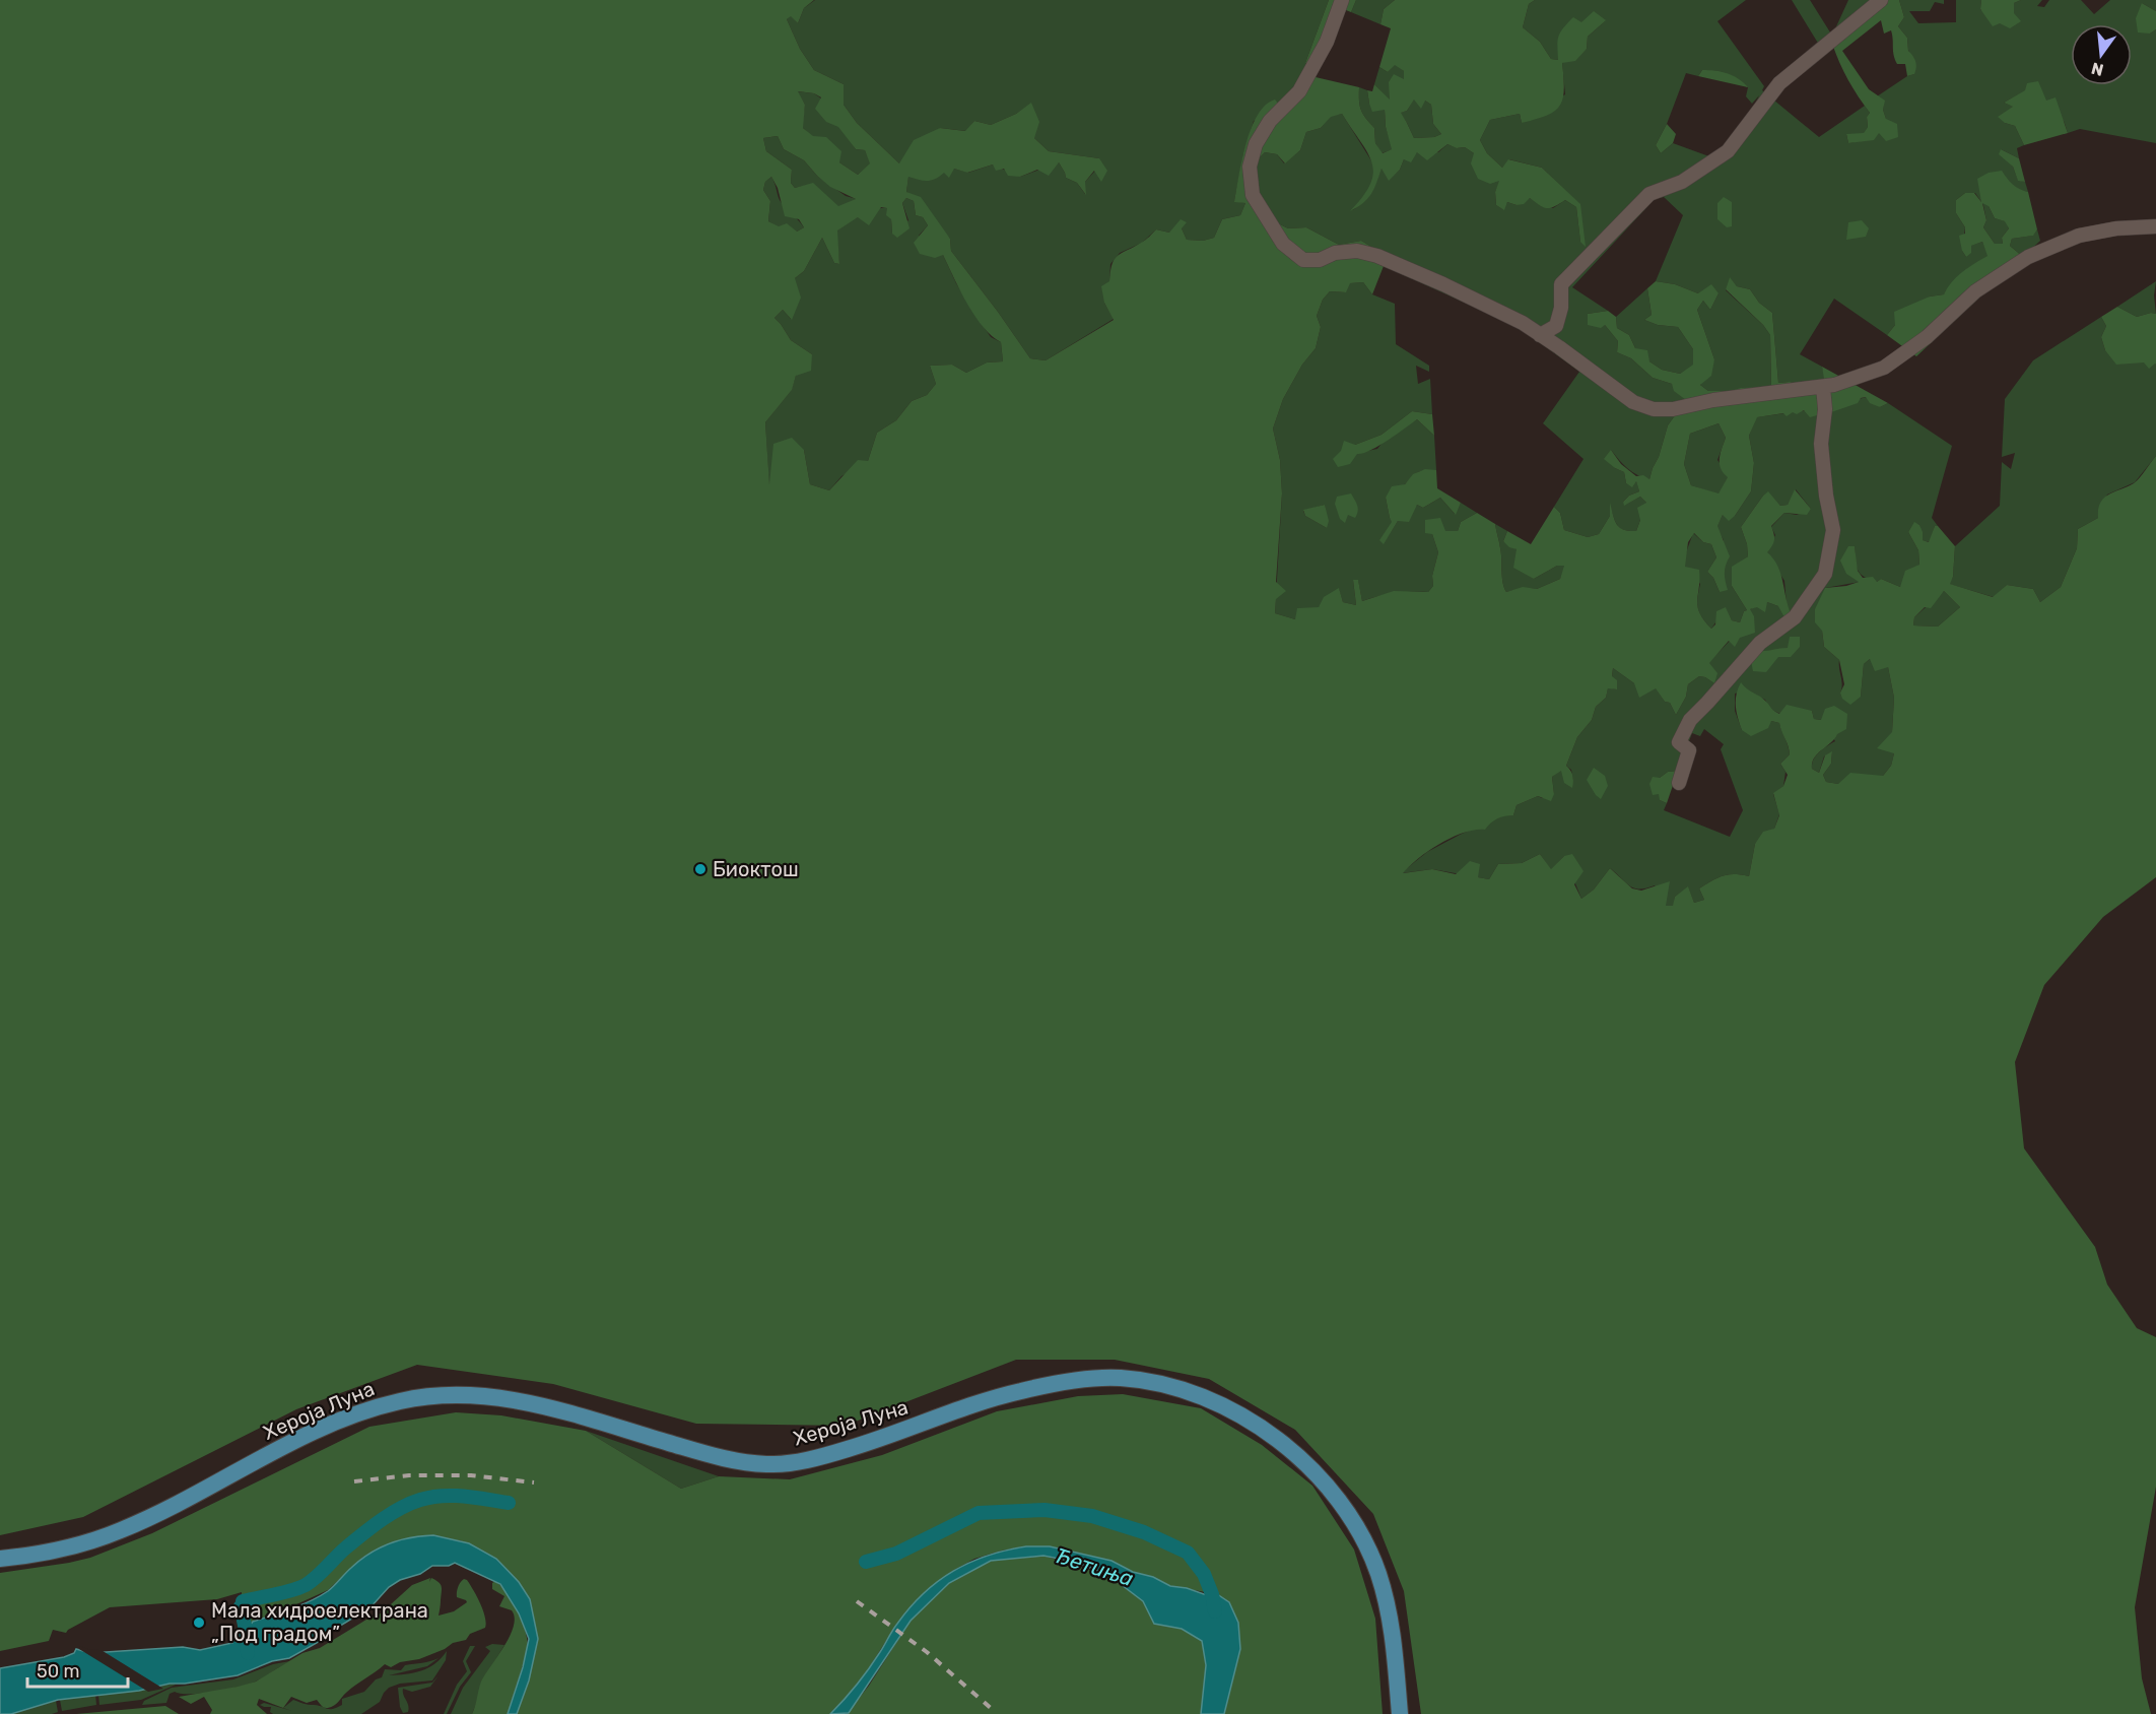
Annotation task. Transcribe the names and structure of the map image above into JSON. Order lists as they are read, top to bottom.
{
  "streets": {
    "main road": ["Хероја Луна"]
  },
  "water": ["Ђетиња"],
  "places": ["Биоктош", "Мала хидроелектрана „Под градом”"],
  "scale_bar": "50 m",
  "north": "bottom"
}
